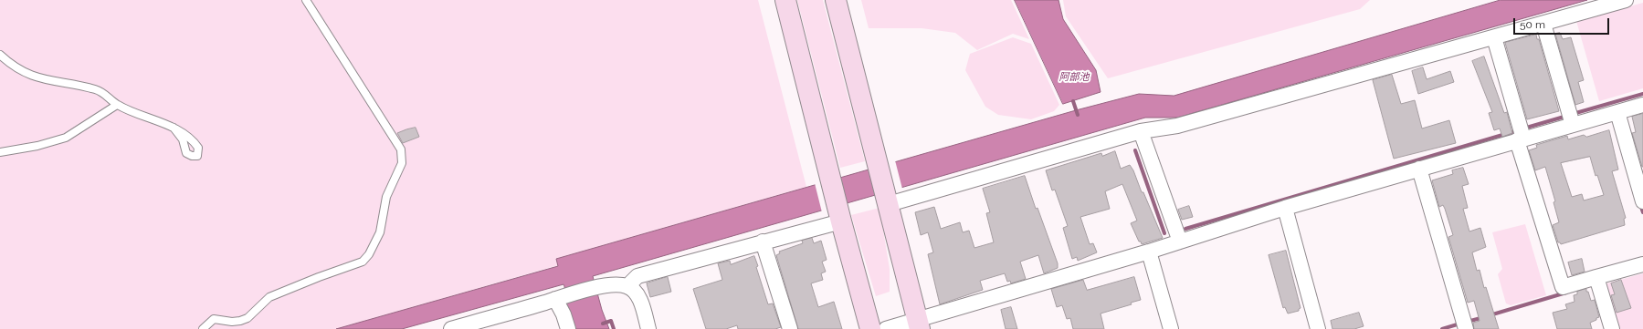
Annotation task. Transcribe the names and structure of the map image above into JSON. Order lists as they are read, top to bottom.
{
  "water": ["阿部池"],
  "scale_bar": "50 m"
}
